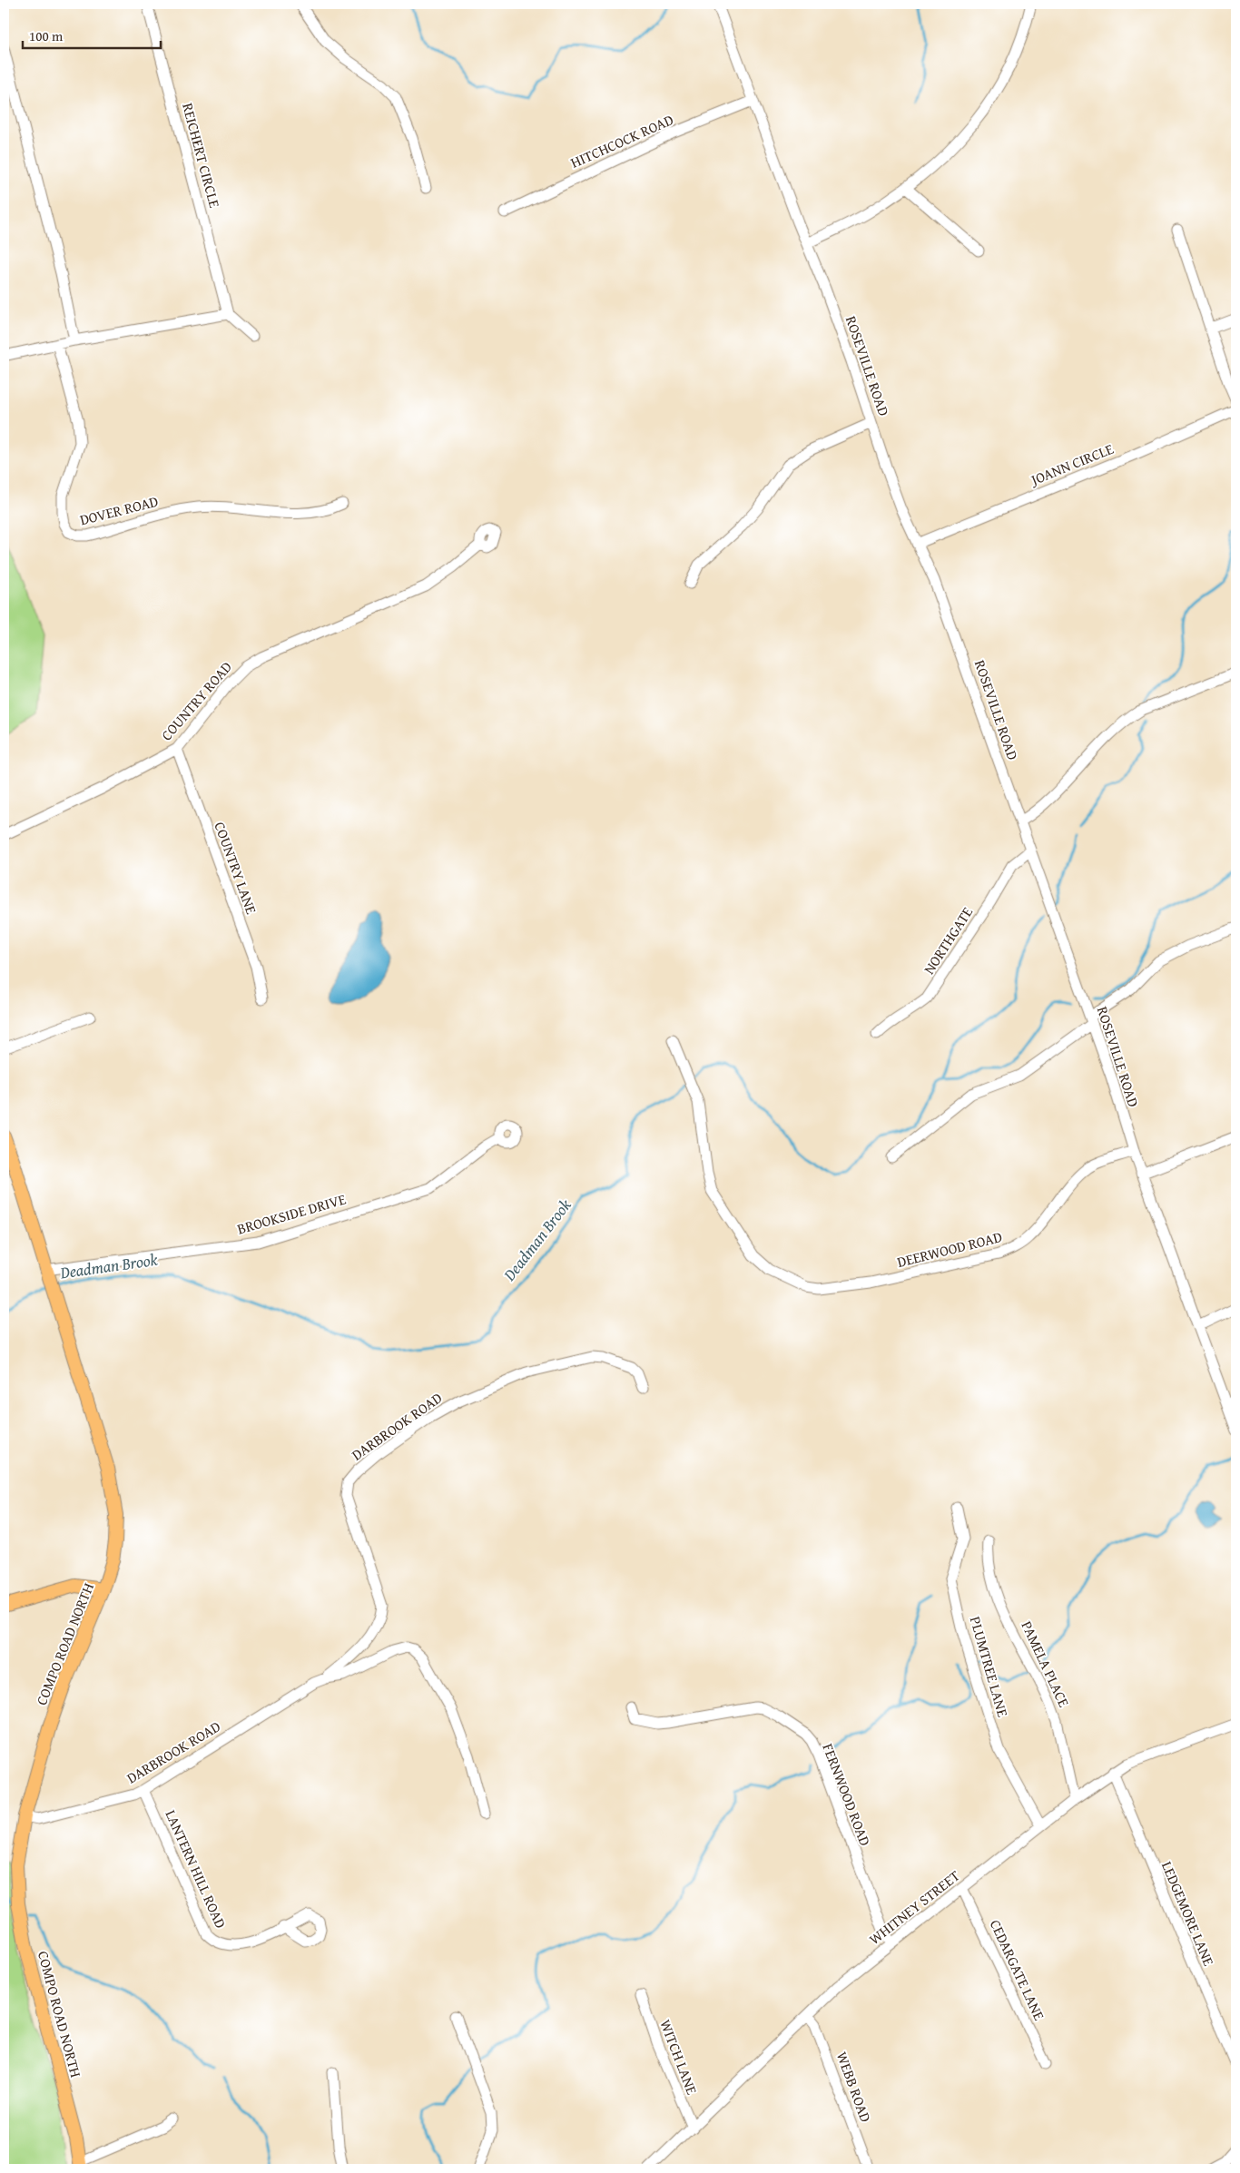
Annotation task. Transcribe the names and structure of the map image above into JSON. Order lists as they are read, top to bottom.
{
  "streets": {
    "main road": ["COMPO ROAD NORTH"],
    "street": [
      "HITCHCOCK ROAD",
      "REICHERT CIRCLE",
      "ROSEVILLE ROAD",
      "JOANN CIRCLE",
      "DOVER ROAD",
      "COUNTRY ROAD",
      "COUNTRY LANE",
      "NORTHGATE",
      "BROOKSIDE DRIVE",
      "DEERWOOD ROAD",
      "DARBROOK ROAD",
      "PAMELA PLACE",
      "PLUMTREE LANE",
      "FERNWOOD ROAD",
      "LANTERN HILL ROAD",
      "WHITNEY STREET",
      "LEDGEMORE LANE",
      "CEDARGATE LANE",
      "WITCH LANE",
      "WEBB ROAD"
    ]
  },
  "crossings": [
    ["HITCHCOCK ROAD", "ROSEVILLE ROAD"],
    ["ROSEVILLE ROAD", "JOANN CIRCLE"],
    ["ROSEVILLE ROAD", "NORTHGATE"],
    ["ROSEVILLE ROAD", "DEERWOOD ROAD"],
    ["COUNTRY ROAD", "COUNTRY LANE"],
    ["BROOKSIDE DRIVE", "COMPO ROAD NORTH"],
    ["DARBROOK ROAD", "COMPO ROAD NORTH"],
    ["DARBROOK ROAD", "LANTERN HILL ROAD"],
    ["PAMELA PLACE", "WHITNEY STREET"],
    ["PLUMTREE LANE", "WHITNEY STREET"],
    ["FERNWOOD ROAD", "WHITNEY STREET"],
    ["WHITNEY STREET", "LEDGEMORE LANE"],
    ["WHITNEY STREET", "CEDARGATE LANE"],
    ["WHITNEY STREET", "WITCH LANE"],
    ["WHITNEY STREET", "WEBB ROAD"]
  ],
  "water": ["Deadman Brook"],
  "scale_bar": "100 m"
}
